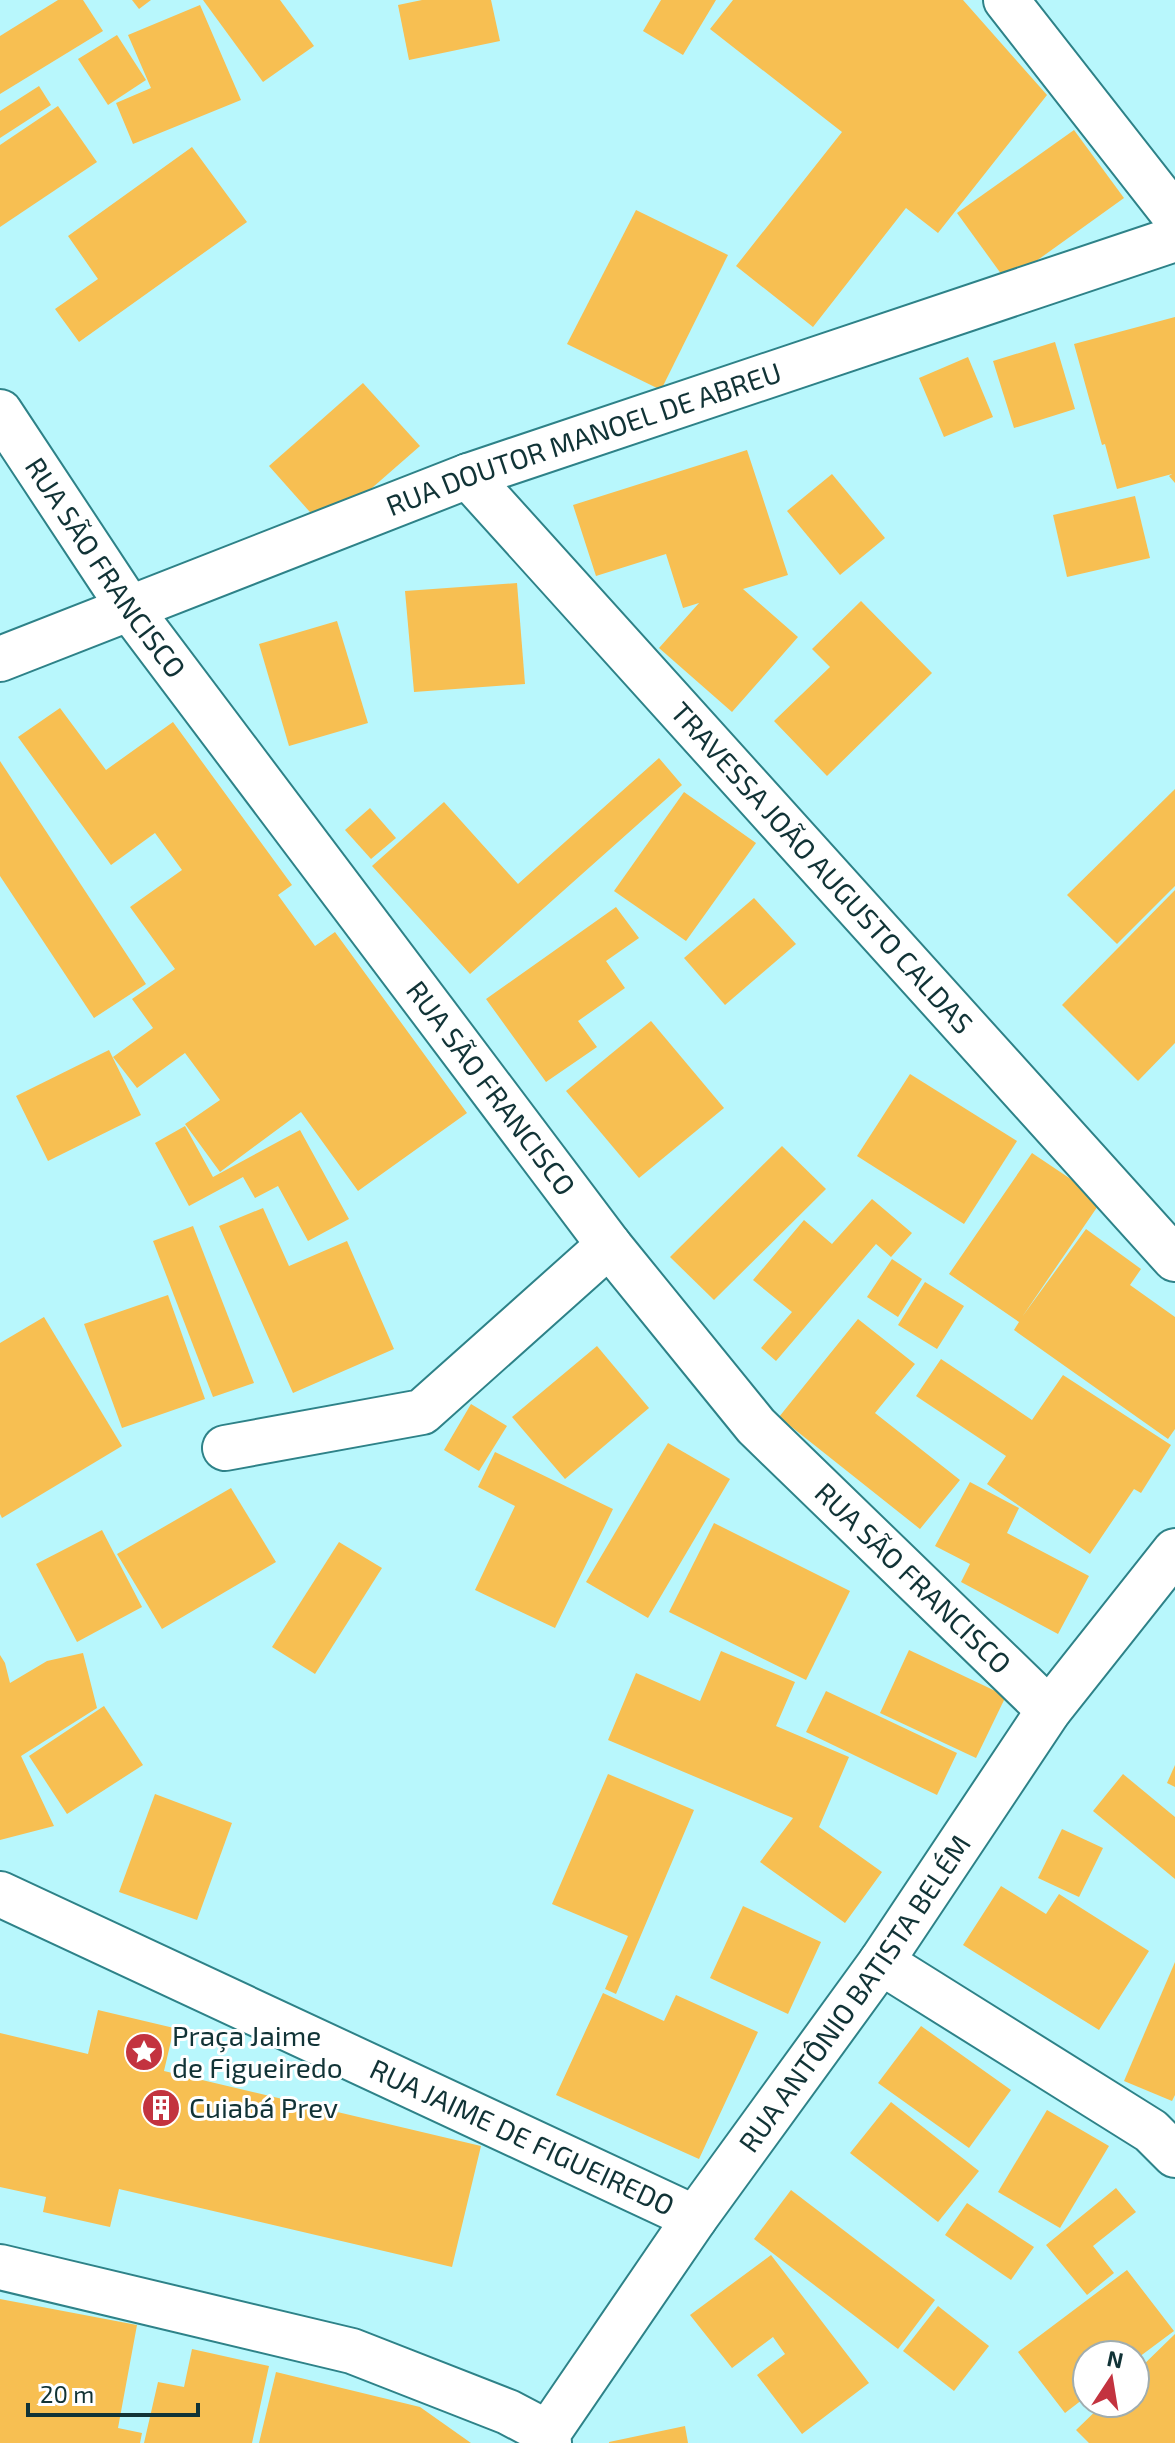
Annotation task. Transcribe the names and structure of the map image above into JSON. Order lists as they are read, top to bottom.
{
  "streets": {
    "street": [
      "RUA DOUTOR MANOEL DE ABREU",
      "RUA SÃO FRANCISCO",
      "TRAVESSA JOÃO AUGUSTO CALDAS",
      "RUA ANTÔNIO BATISTA BELÉM",
      "RUA JAIME DE FIGUEIREDO"
    ]
  },
  "crossings": [
    ["RUA DOUTOR MANOEL DE ABREU", "RUA SÃO FRANCISCO"],
    ["RUA DOUTOR MANOEL DE ABREU", "TRAVESSA JOÃO AUGUSTO CALDAS"],
    ["RUA SÃO FRANCISCO", "RUA ANTÔNIO BATISTA BELÉM"],
    ["RUA ANTÔNIO BATISTA BELÉM", "RUA JAIME DE FIGUEIREDO"]
  ],
  "places": {
    "place": ["Praça Jaime de Figueiredo"],
    "building": ["Cuiabá Prev"]
  },
  "scale_bar": "20 m",
  "north": "top"
}
